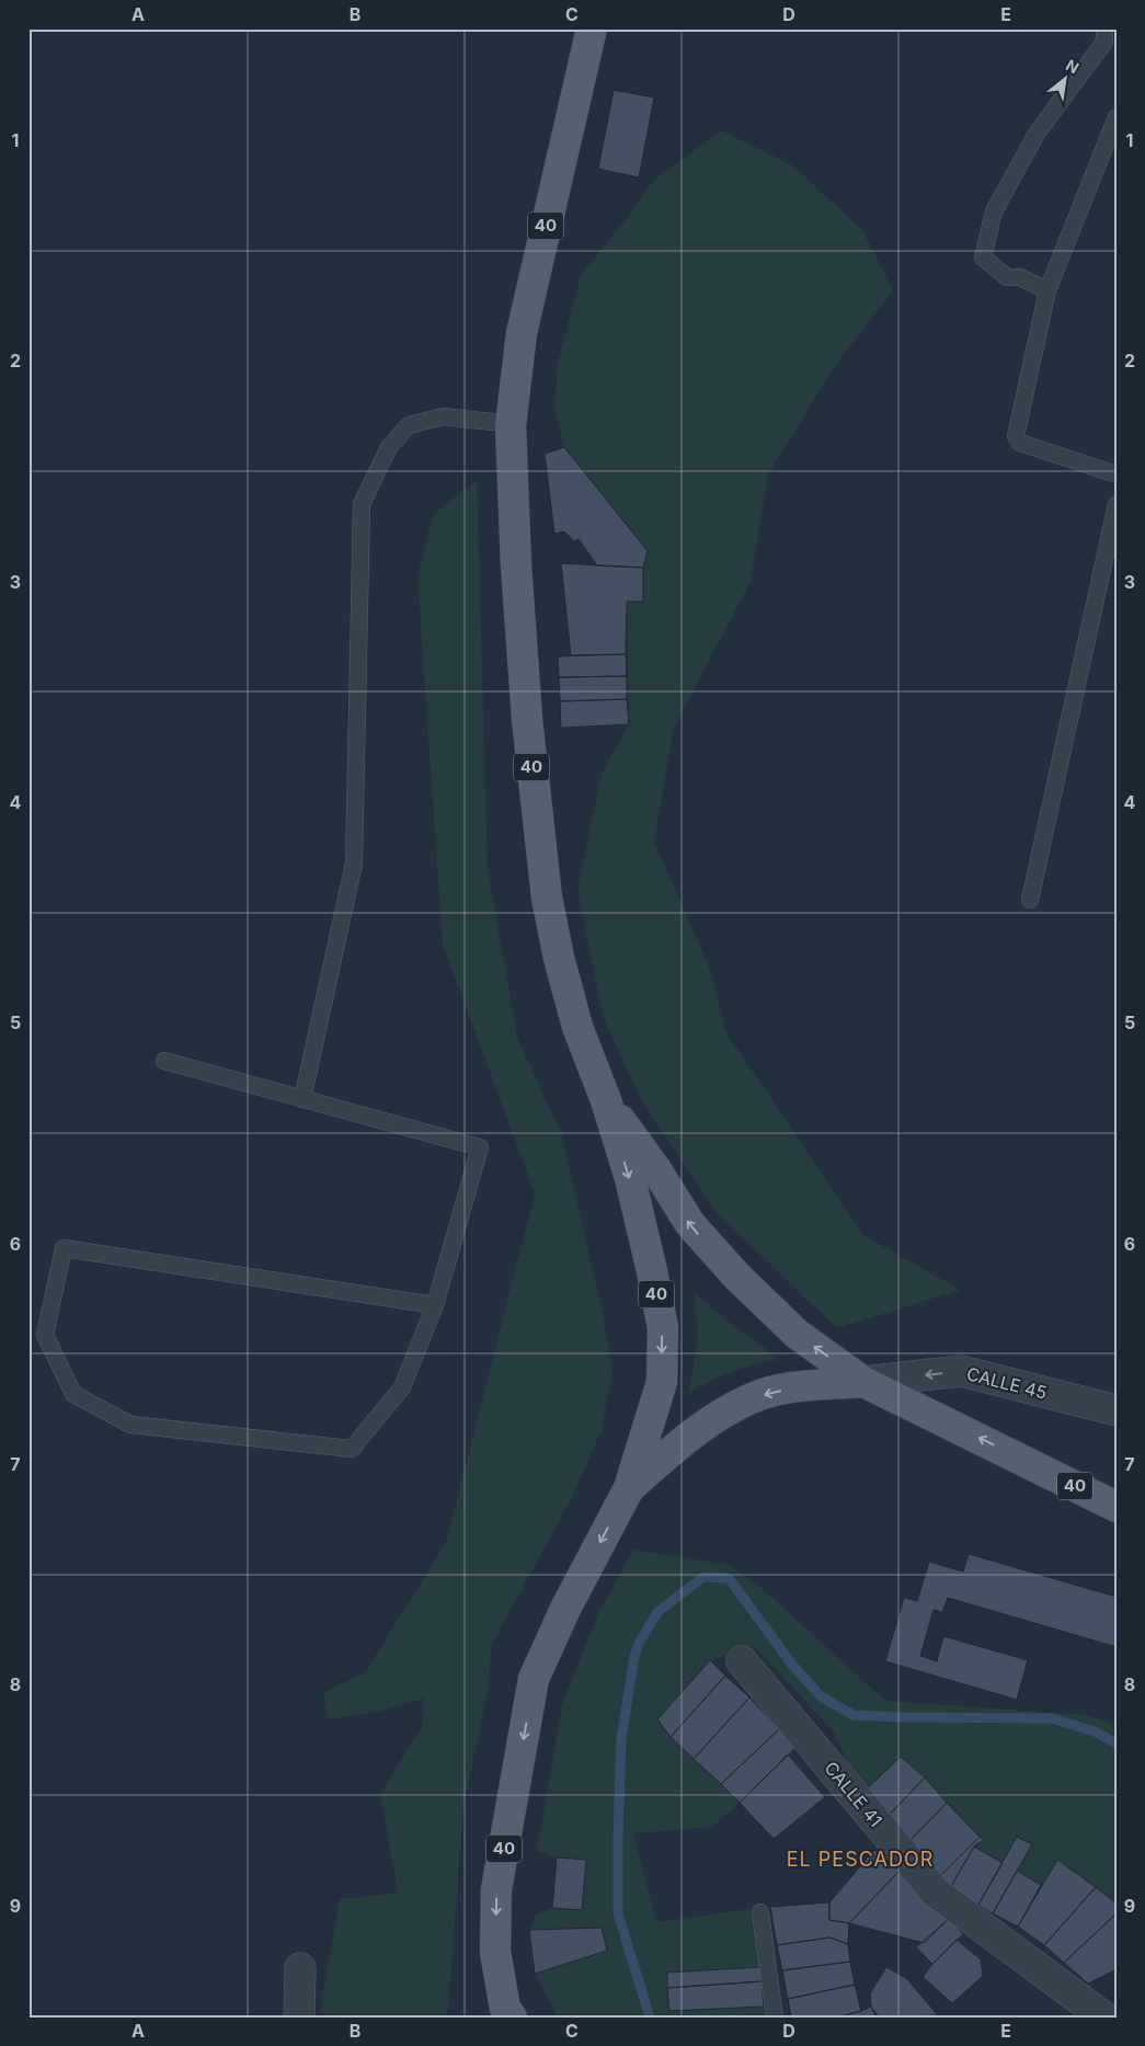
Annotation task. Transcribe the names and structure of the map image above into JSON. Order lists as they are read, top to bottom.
{
  "streets": {
    "main road": ["40"],
    "street": ["CALLE 45", "CALLE 41"]
  },
  "crossings": [
    ["40", "CALLE 45"]
  ],
  "one_way": ["CALLE 45"],
  "districts": ["EL PESCADOR"],
  "north": "top right",
  "grid": {
    "columns": [
      "A",
      "B",
      "C",
      "D",
      "E"
    ],
    "rows": [
      "1",
      "2",
      "3",
      "4",
      "5",
      "6",
      "7",
      "8",
      "9"
    ]
  }
}
